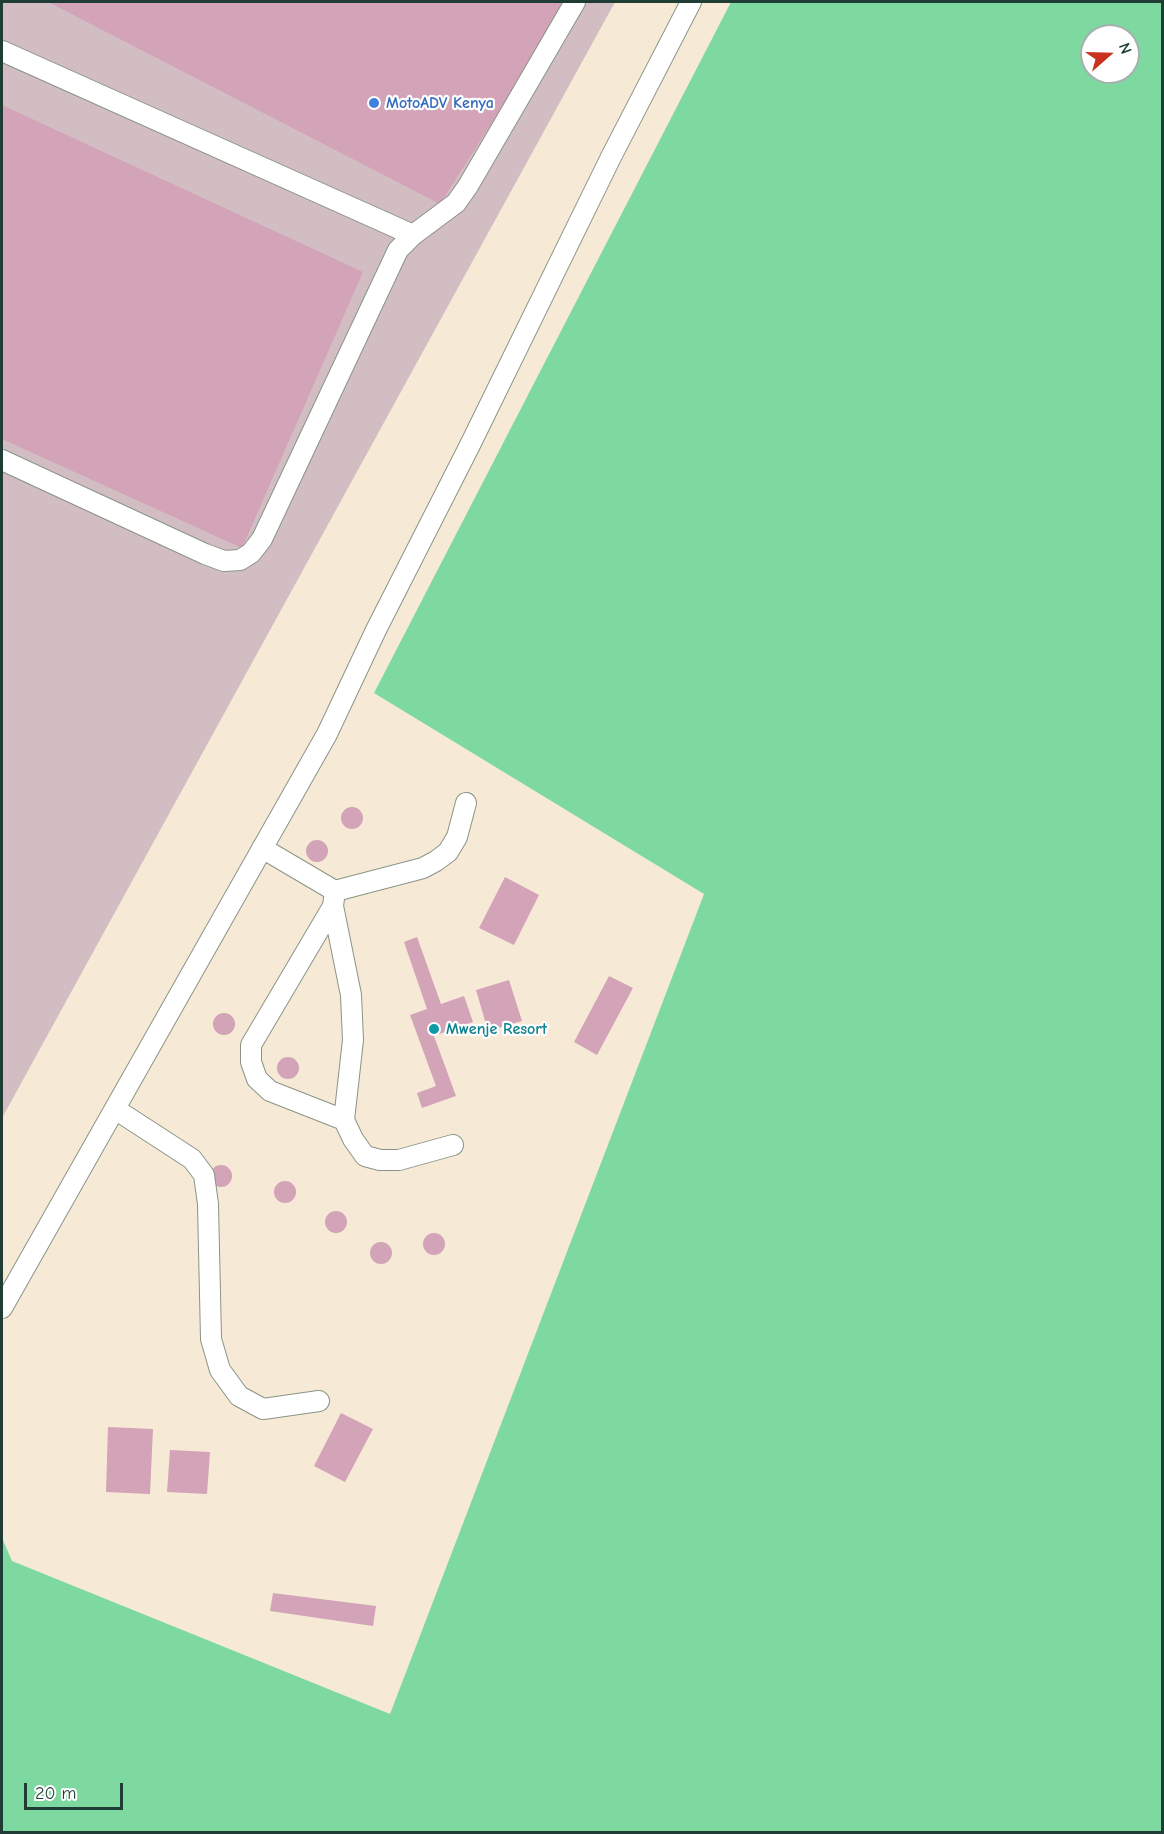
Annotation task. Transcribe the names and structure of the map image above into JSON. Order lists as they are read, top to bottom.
{
  "places": ["MotoADV Kenya", "Mwenje Resort"],
  "scale_bar": "20 m",
  "north": "right"
}
